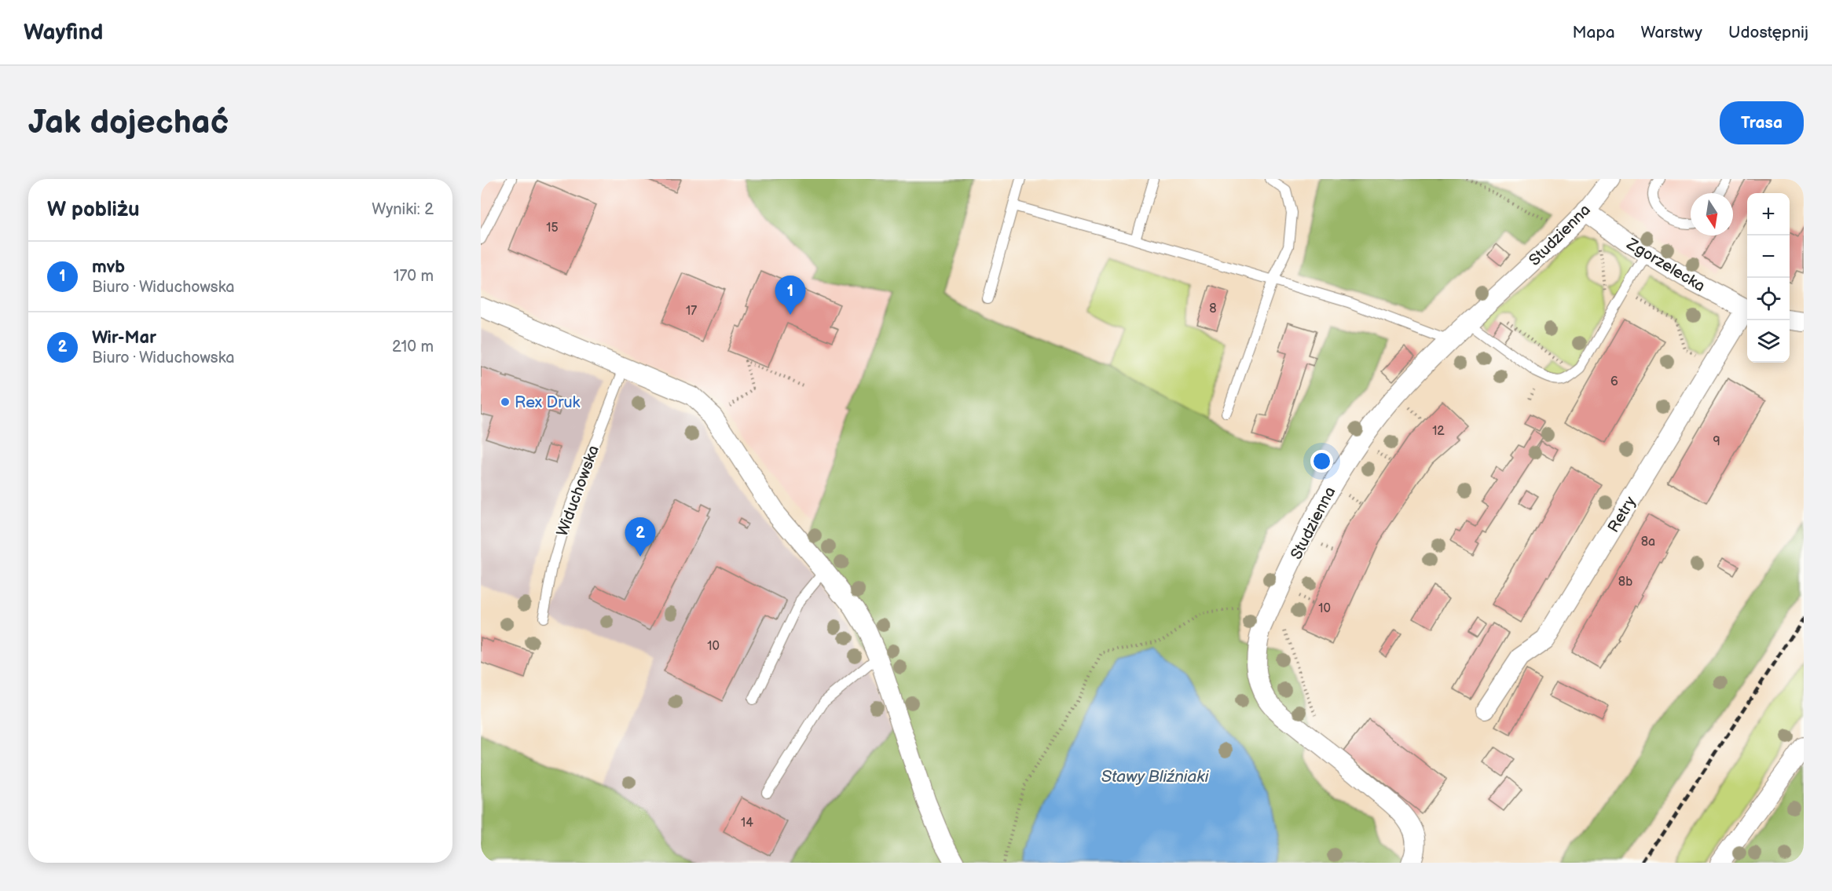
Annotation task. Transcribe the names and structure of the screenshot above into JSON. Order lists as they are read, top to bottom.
{
  "streets": {
    "street": ["Studzienna", "Zgorzelecka", "Retry"],
    "lane": ["Widuchowska"]
  },
  "crossings": [
    ["Studzienna", "Zgorzelecka"]
  ],
  "water": ["Stawy Bliźniaki"],
  "places": ["Rex Druk"],
  "house_numbers": [
    "15",
    "8",
    "17",
    "6",
    "12",
    "9",
    "8a",
    "8b",
    "10",
    "10",
    "14"
  ],
  "north": "bottom",
  "page": {
    "header": "Wayfind",
    "nav": ["Mapa", "Warstwy", "Udostępnij"],
    "buttons": "Trasa",
    "title": "Jak dojechać",
    "heading": ["W pobliżu", "Wyniki: 2"],
    "map_buttons": ["+", "−"],
    "list": [
      {
        "mark": "1",
        "name": "mvb",
        "note": "Biuro · Widuchowska",
        "value": "170 m"
      },
      {
        "mark": "2",
        "name": "Wir-Mar",
        "note": "Biuro · Widuchowska",
        "value": "210 m"
      }
    ],
    "pins": ["1", "2"]
  }
}
